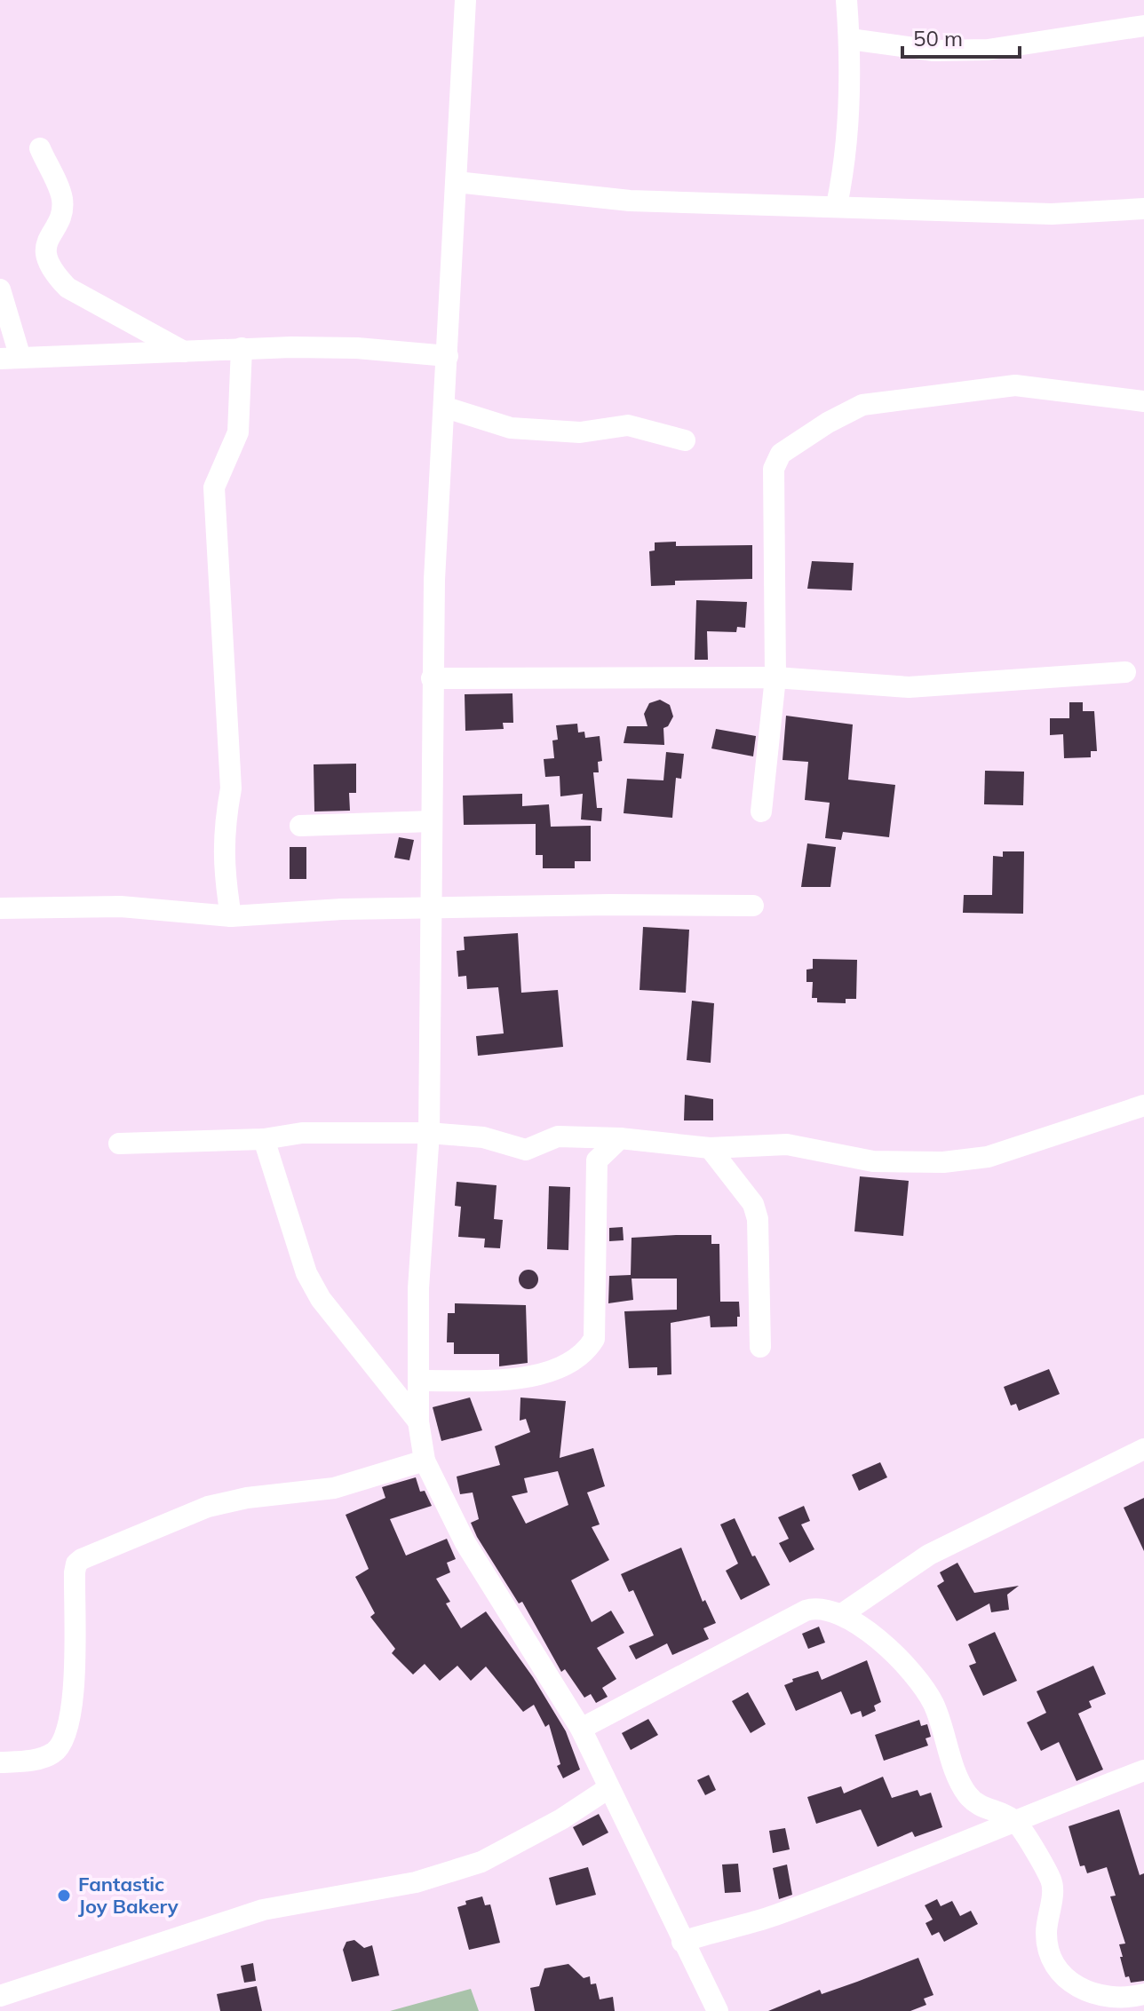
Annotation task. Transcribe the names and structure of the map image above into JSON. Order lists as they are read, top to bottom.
{
  "places": ["Fantastic Joy Bakery"],
  "scale_bar": "50 m"
}
